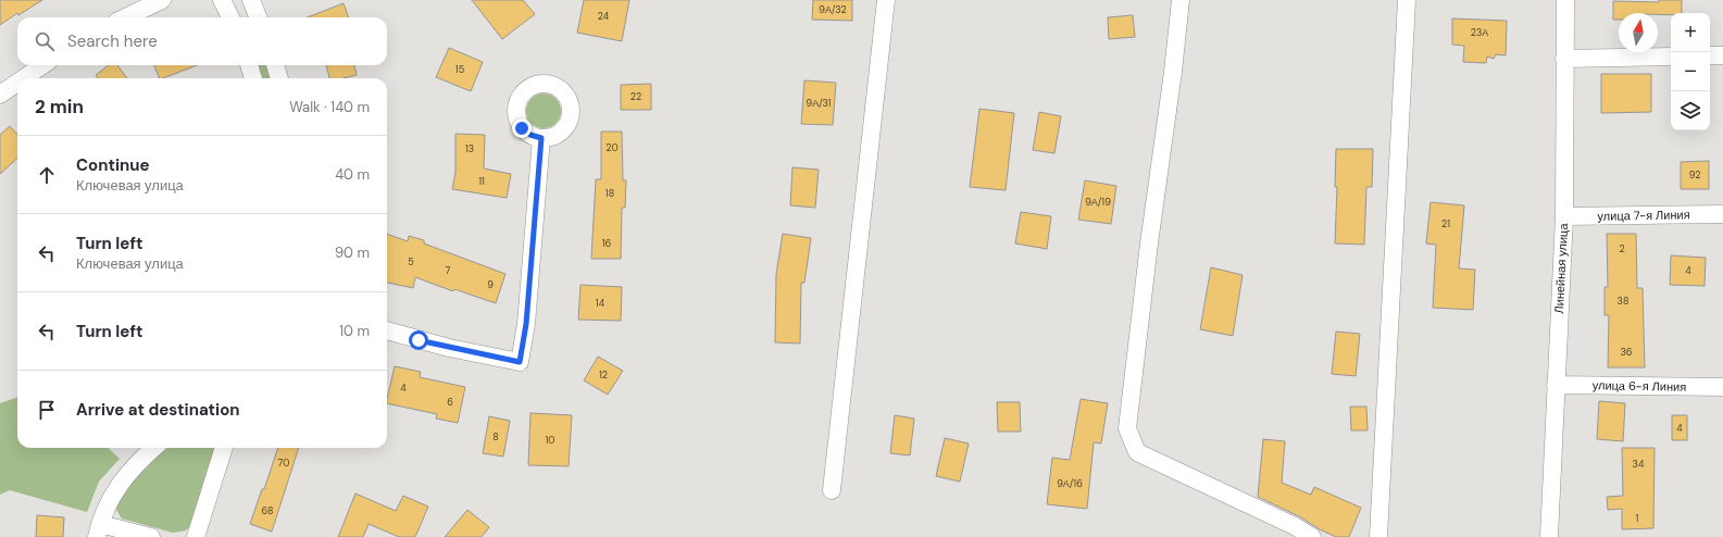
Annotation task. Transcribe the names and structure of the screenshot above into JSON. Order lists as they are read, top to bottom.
{
  "streets": {
    "street": ["улица 7-я Линия", "Линейная улица", "улица 6-я Линия"]
  },
  "crossings": [
    ["улица 7-я Линия", "Линейная улица"],
    ["Линейная улица", "улица 6-я Линия"]
  ],
  "house_numbers": [
    "9А/32",
    "24",
    "23А",
    "15",
    "22",
    "9А/31",
    "20",
    "13",
    "92",
    "11",
    "18",
    "9А/19",
    "21",
    "16",
    "2",
    "5",
    "7",
    "4",
    "9",
    "38",
    "14",
    "36",
    "12",
    "4",
    "6",
    "4",
    "8",
    "10",
    "70",
    "34",
    "9А/16",
    "68",
    "1"
  ],
  "north": "top",
  "page": {
    "map_buttons": ["+", "−"],
    "search": "Search here",
    "heading": ["2 min", "Walk · 140 m"],
    "list": [
      ["Continue", "Ключевая улица", "40 m"],
      ["Turn left", "Ключевая улица", "90 m"],
      ["Turn left", "10 m"],
      "Arrive at destination"
    ]
  }
}
